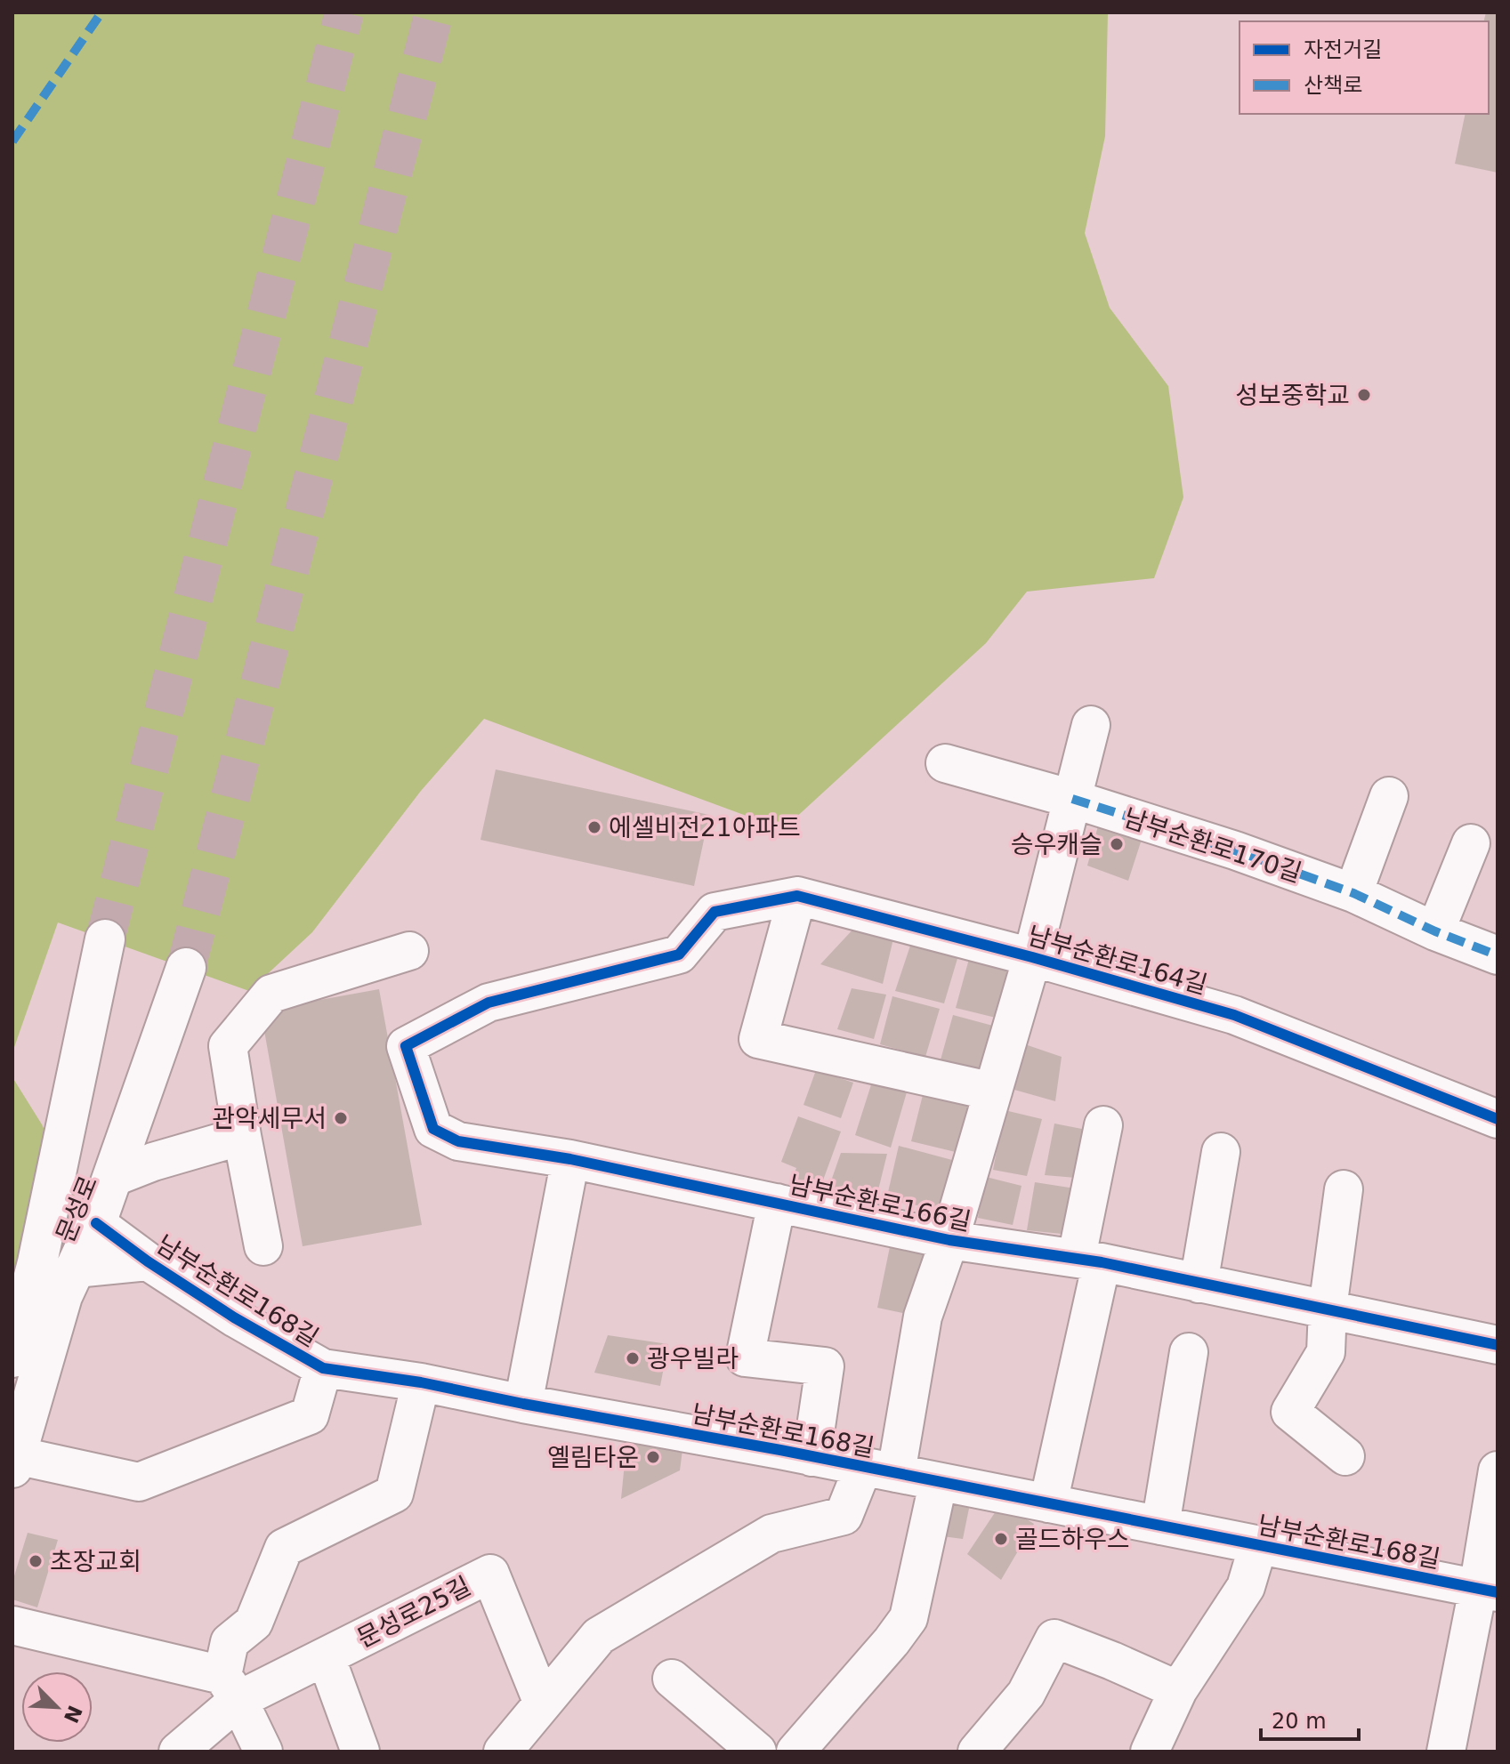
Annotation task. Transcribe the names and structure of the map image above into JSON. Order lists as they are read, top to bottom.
{
  "streets": {
    "main road": ["문성로"],
    "street": [
      "남부순환로170길",
      "남부순환로164길",
      "남부순환로166길",
      "남부순환로168길",
      "문성로25길"
    ]
  },
  "crossings": [
    ["남부순환로164길", "남부순환로166길"],
    ["남부순환로166길", "남부순환로168길"],
    ["문성로", "남부순환로168길"]
  ],
  "places": [
    "성보중학교",
    "에셀비전21아파트",
    "승우캐슬",
    "관악세무서",
    "광우빌라",
    "옐림타운",
    "골드하우스",
    "초장교회"
  ],
  "legend": ["자전거길", "산책로"],
  "scale_bar": "20 m",
  "north": "bottom right"
}
